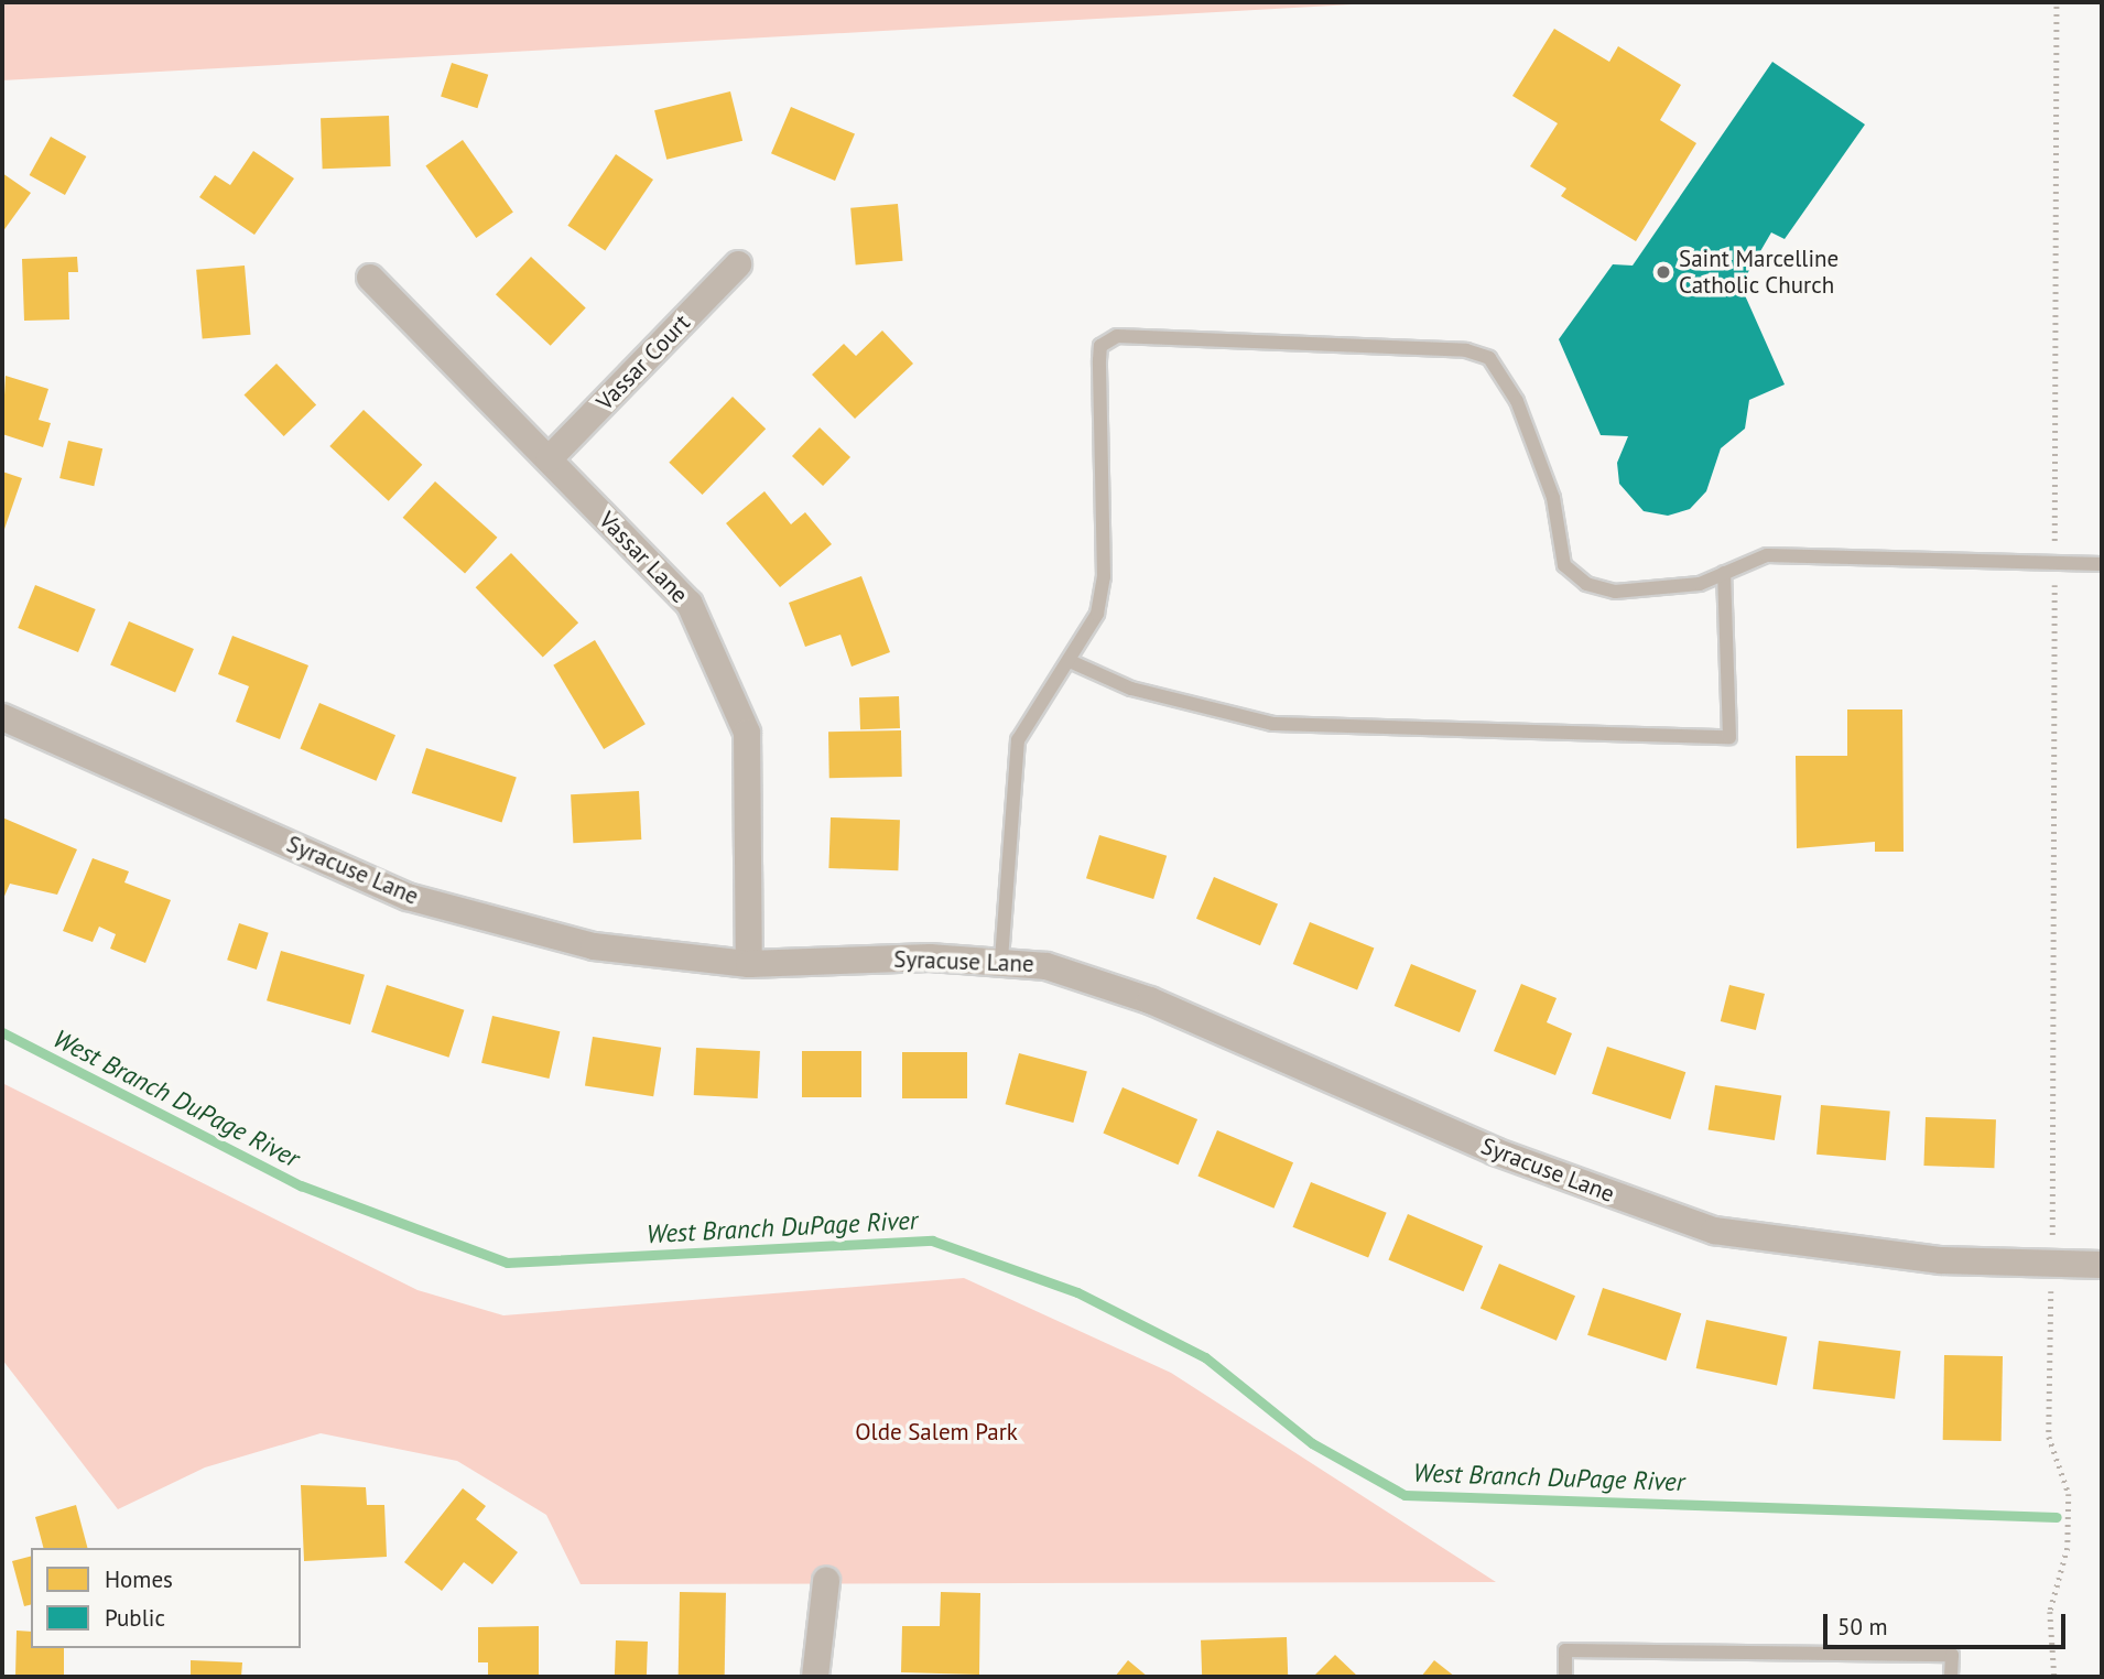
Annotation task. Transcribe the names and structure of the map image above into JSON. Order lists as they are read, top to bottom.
{
  "streets": {
    "street": ["Vassar Court", "Vassar Lane", "Syracuse Lane"]
  },
  "crossings": [
    ["Vassar Court", "Vassar Lane"],
    ["Vassar Lane", "Syracuse Lane"]
  ],
  "water": ["West Branch DuPage River"],
  "parks": ["Olde Salem Park"],
  "places": ["Saint Marcelline Catholic Church"],
  "legend": ["Homes", "Public"],
  "scale_bar": "50 m"
}
